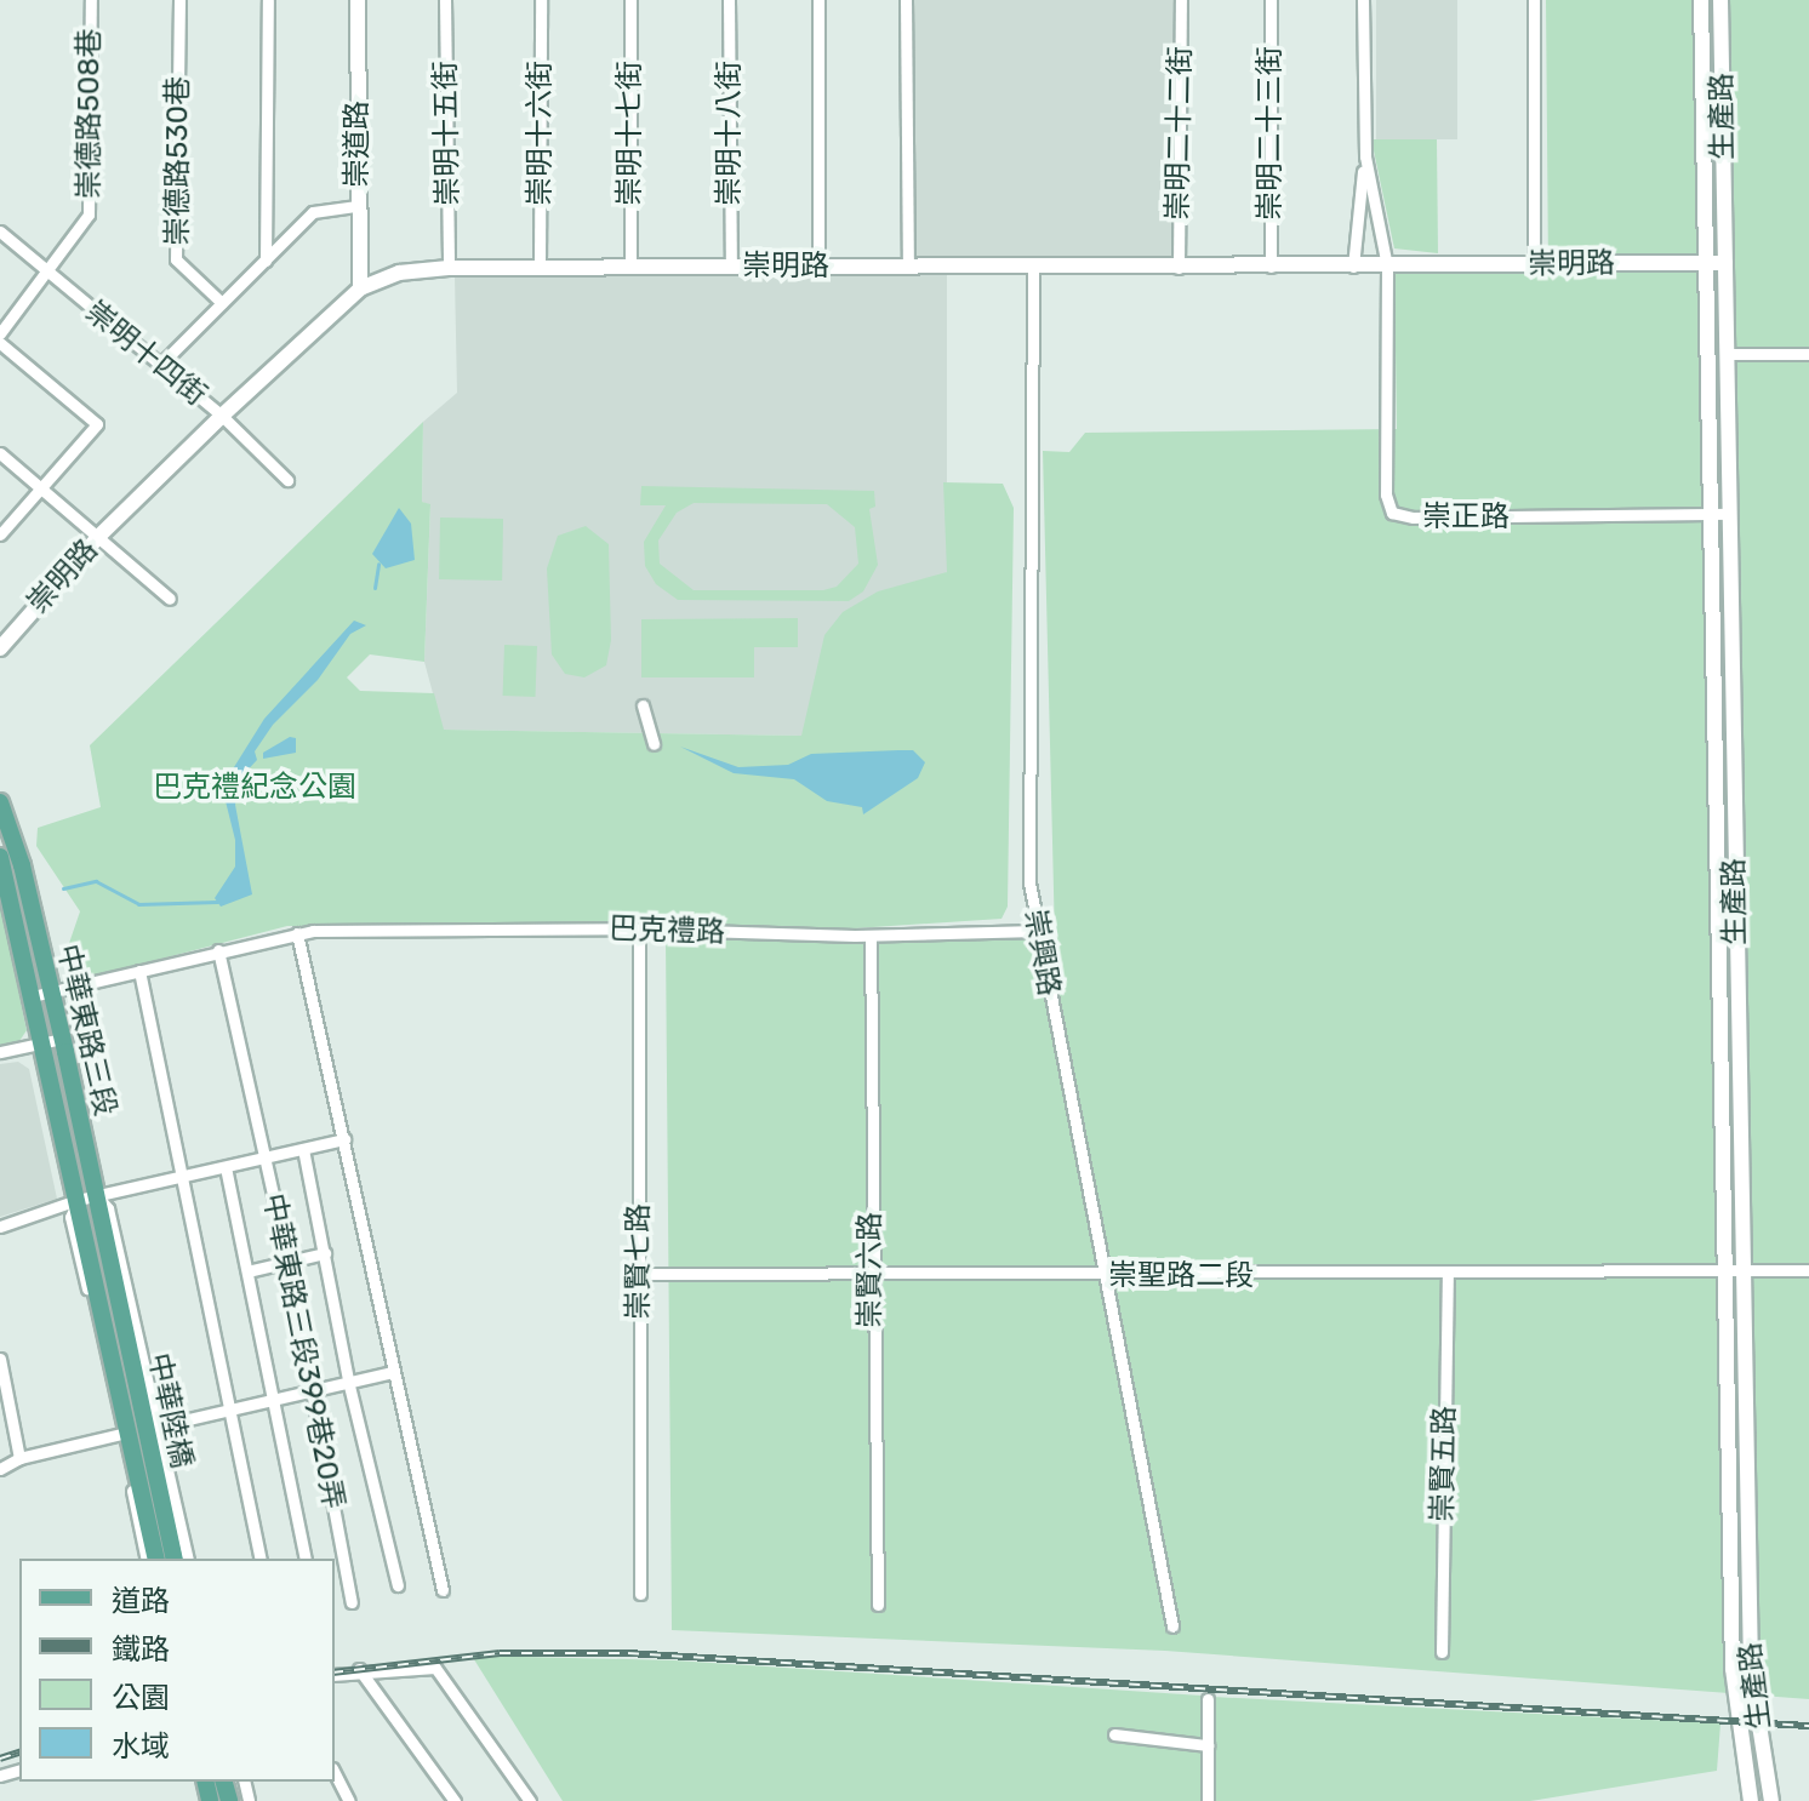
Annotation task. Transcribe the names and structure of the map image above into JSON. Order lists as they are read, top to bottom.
{
  "streets": {
    "main road": ["中華東路三段", "中華陸橋"],
    "street": [
      "崇德路508巷",
      "生產路",
      "崇明十五街",
      "崇明十六街",
      "崇明十七街",
      "崇明十八街",
      "崇明二十二街",
      "崇明二十三街",
      "崇道路",
      "崇德路530巷",
      "崇明路",
      "崇明十四街",
      "崇正路",
      "巴克禮路",
      "崇興路",
      "崇賢七路",
      "崇賢六路",
      "崇聖路二段",
      "中華東路三段399巷20弄",
      "崇賢五路"
    ]
  },
  "crossings": [
    ["崇德路508巷", "崇明十四街"],
    ["生產路", "崇明路"],
    ["生產路", "崇正路"],
    ["生產路", "崇聖路二段"],
    ["崇明十五街", "崇明路"],
    ["崇明十六街", "崇明路"],
    ["崇明十七街", "崇明路"],
    ["崇明十八街", "崇明路"],
    ["崇明二十二街", "崇明路"],
    ["崇明二十三街", "崇明路"],
    ["崇道路", "崇明路"],
    ["崇明路", "崇明十四街"],
    ["崇明路", "崇正路"],
    ["崇明路", "崇興路"],
    ["巴克禮路", "崇興路"],
    ["巴克禮路", "中華東路三段"],
    ["巴克禮路", "崇賢七路"],
    ["巴克禮路", "崇賢六路"],
    ["巴克禮路", "中華東路三段399巷20弄"],
    ["崇興路", "崇聖路二段"],
    ["中華東路三段", "中華陸橋"],
    ["崇賢七路", "崇聖路二段"],
    ["崇賢六路", "崇聖路二段"],
    ["崇聖路二段", "崇賢五路"]
  ],
  "parks": ["巴克禮紀念公園"],
  "legend": [
    "道路",
    "鐵路",
    "公園",
    "水域"
  ]
}
